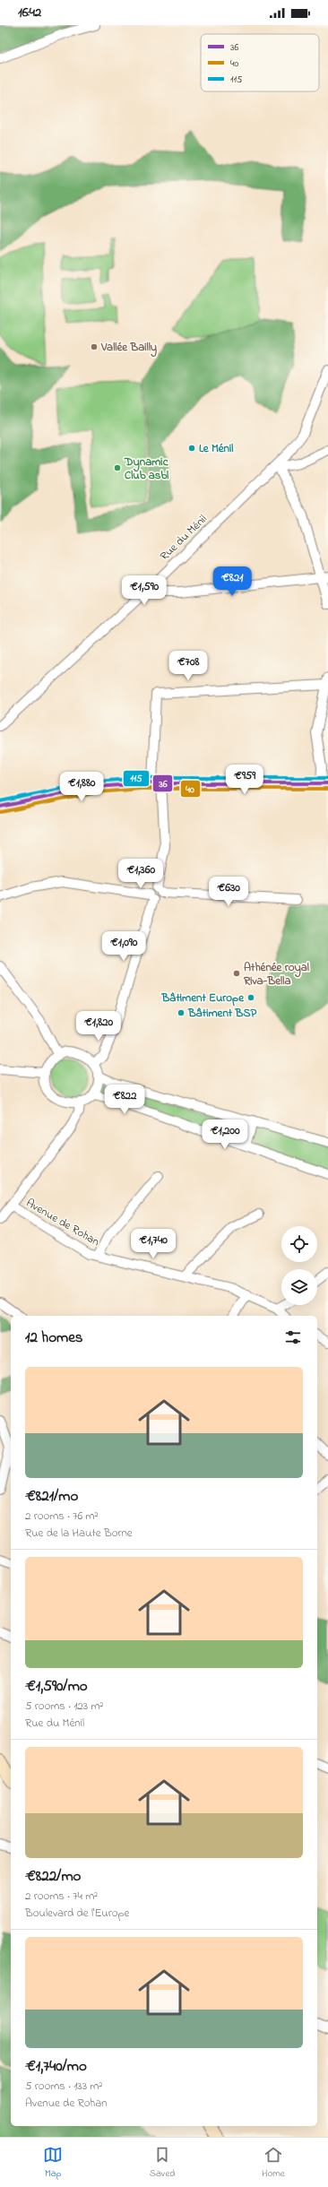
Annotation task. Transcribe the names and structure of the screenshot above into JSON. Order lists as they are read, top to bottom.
{
  "streets": {
    "street": ["Rue du Ménil", "Avenue de Rohan"]
  },
  "places": [
    "Vallée Bailly",
    "Le Ménil",
    "Dynamic Club asbl",
    "Athénée royal Riva-Bella",
    "Bâtiment Europe",
    "Bâtiment BSP"
  ],
  "lines": ["transit line 115", "transit line 36", "transit line 40"],
  "legend": ["36", "40", "115"],
  "page": {
    "status": "16:42",
    "price": [
      "€821",
      "€1,590",
      "€708",
      "€959",
      "€1,880",
      "€1,360",
      "€630",
      "€1,090",
      "€1,820",
      "€822",
      "€1,200",
      "€1,740"
    ],
    "heading": "12 homes",
    "list": [
      {
        "name": "€821/mo",
        "note": "2 rooms · 76 m² · Rue de la Haute Borne"
      },
      {
        "name": "€1,590/mo",
        "note": "5 rooms · 123 m² · Rue du Ménil"
      },
      {
        "name": "€822/mo",
        "note": "2 rooms · 74 m² · Boulevard de l'Europe"
      },
      {
        "name": "€1,740/mo",
        "note": "5 rooms · 133 m² · Avenue de Rohan"
      }
    ],
    "tabs": ["Map", "Saved", "Home"]
  }
}
